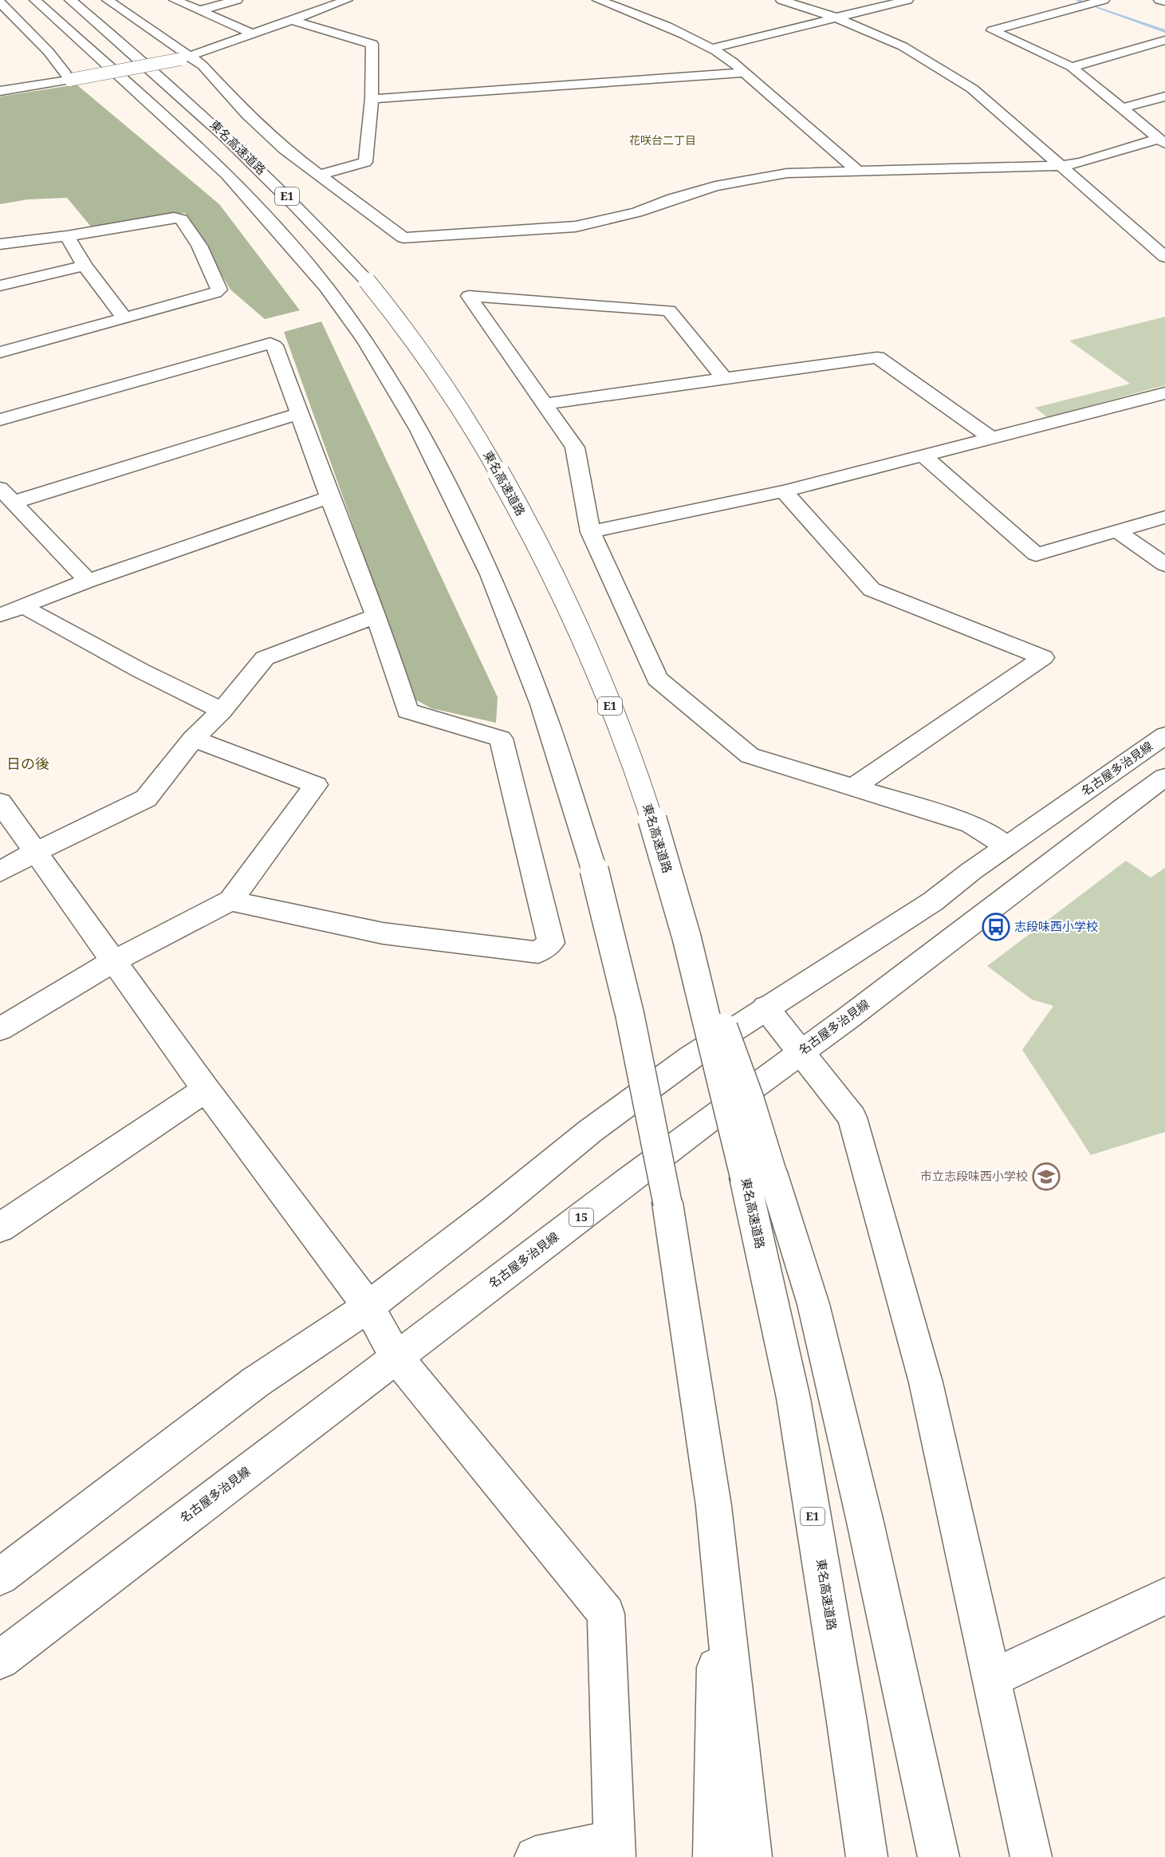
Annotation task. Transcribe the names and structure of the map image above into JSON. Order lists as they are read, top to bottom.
{
  "streets": {
    "main road": [
      "東名高速道路",
      "E1",
      "名古屋多治見線",
      "15"
    ]
  },
  "districts": ["花咲台二丁目", "日の後"],
  "places": {
    "bus stop": ["志段味西小学校"],
    "school or university": ["市立志段味西小学校"]
  }
}
